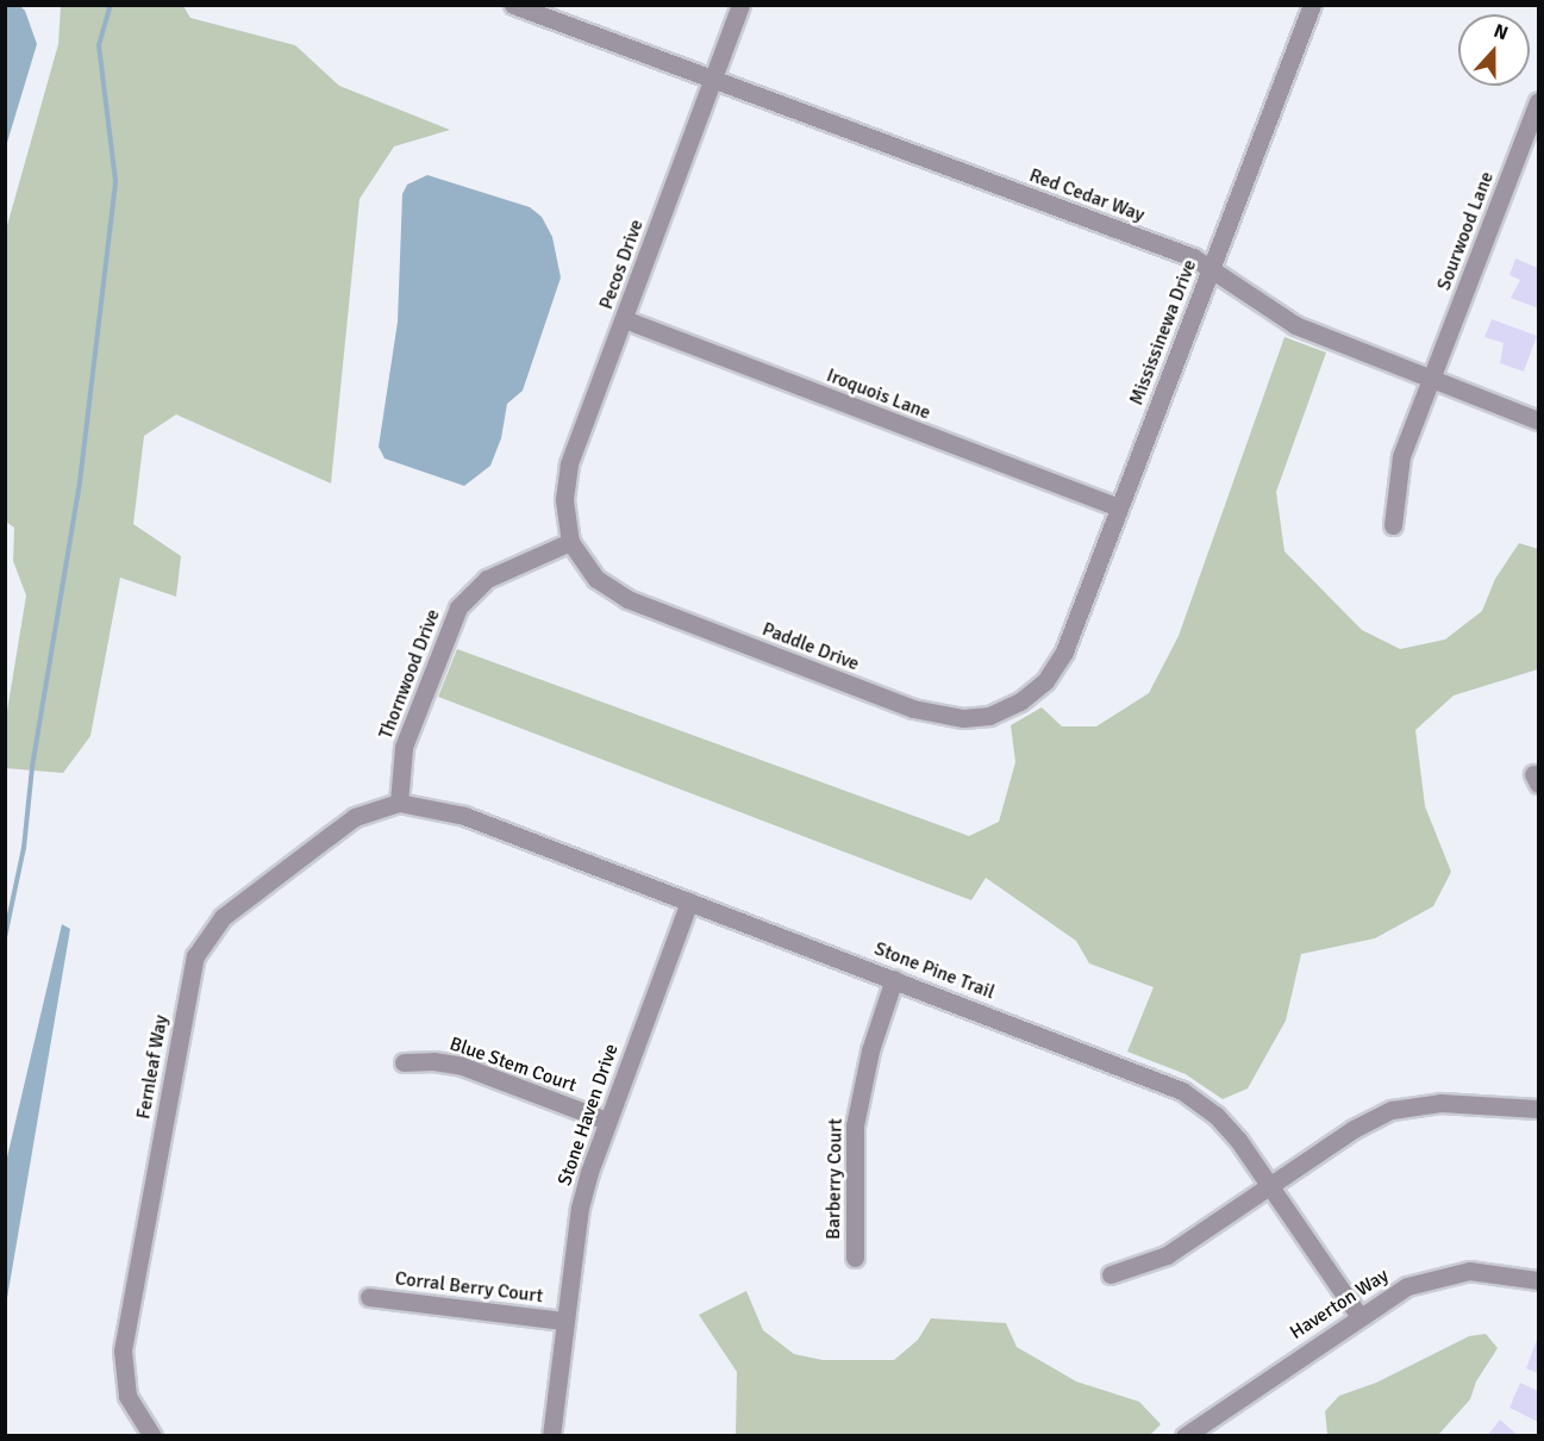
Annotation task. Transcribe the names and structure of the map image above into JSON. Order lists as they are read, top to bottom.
{
  "streets": {
    "street": [
      "Red Cedar Way",
      "Sourwood Lane",
      "Pecos Drive",
      "Mississinewa Drive",
      "Iroquois Lane",
      "Paddle Drive",
      "Thornwood Drive",
      "Stone Pine Trail",
      "Blue Stem Court",
      "Fernleaf Way",
      "Stone Haven Drive",
      "Barberry Court",
      "Corral Berry Court",
      "Haverton Way"
    ]
  },
  "crossings": [
    ["Red Cedar Way", "Sourwood Lane"],
    ["Red Cedar Way", "Pecos Drive"],
    ["Red Cedar Way", "Mississinewa Drive"],
    ["Pecos Drive", "Iroquois Lane"],
    ["Pecos Drive", "Paddle Drive"],
    ["Pecos Drive", "Thornwood Drive"],
    ["Mississinewa Drive", "Iroquois Lane"],
    ["Mississinewa Drive", "Paddle Drive"],
    ["Paddle Drive", "Thornwood Drive"],
    ["Thornwood Drive", "Stone Pine Trail"],
    ["Thornwood Drive", "Fernleaf Way"],
    ["Stone Pine Trail", "Fernleaf Way"],
    ["Stone Pine Trail", "Stone Haven Drive"],
    ["Stone Pine Trail", "Barberry Court"],
    ["Stone Pine Trail", "Haverton Way"],
    ["Blue Stem Court", "Stone Haven Drive"],
    ["Stone Haven Drive", "Corral Berry Court"]
  ],
  "north": "top"
}
